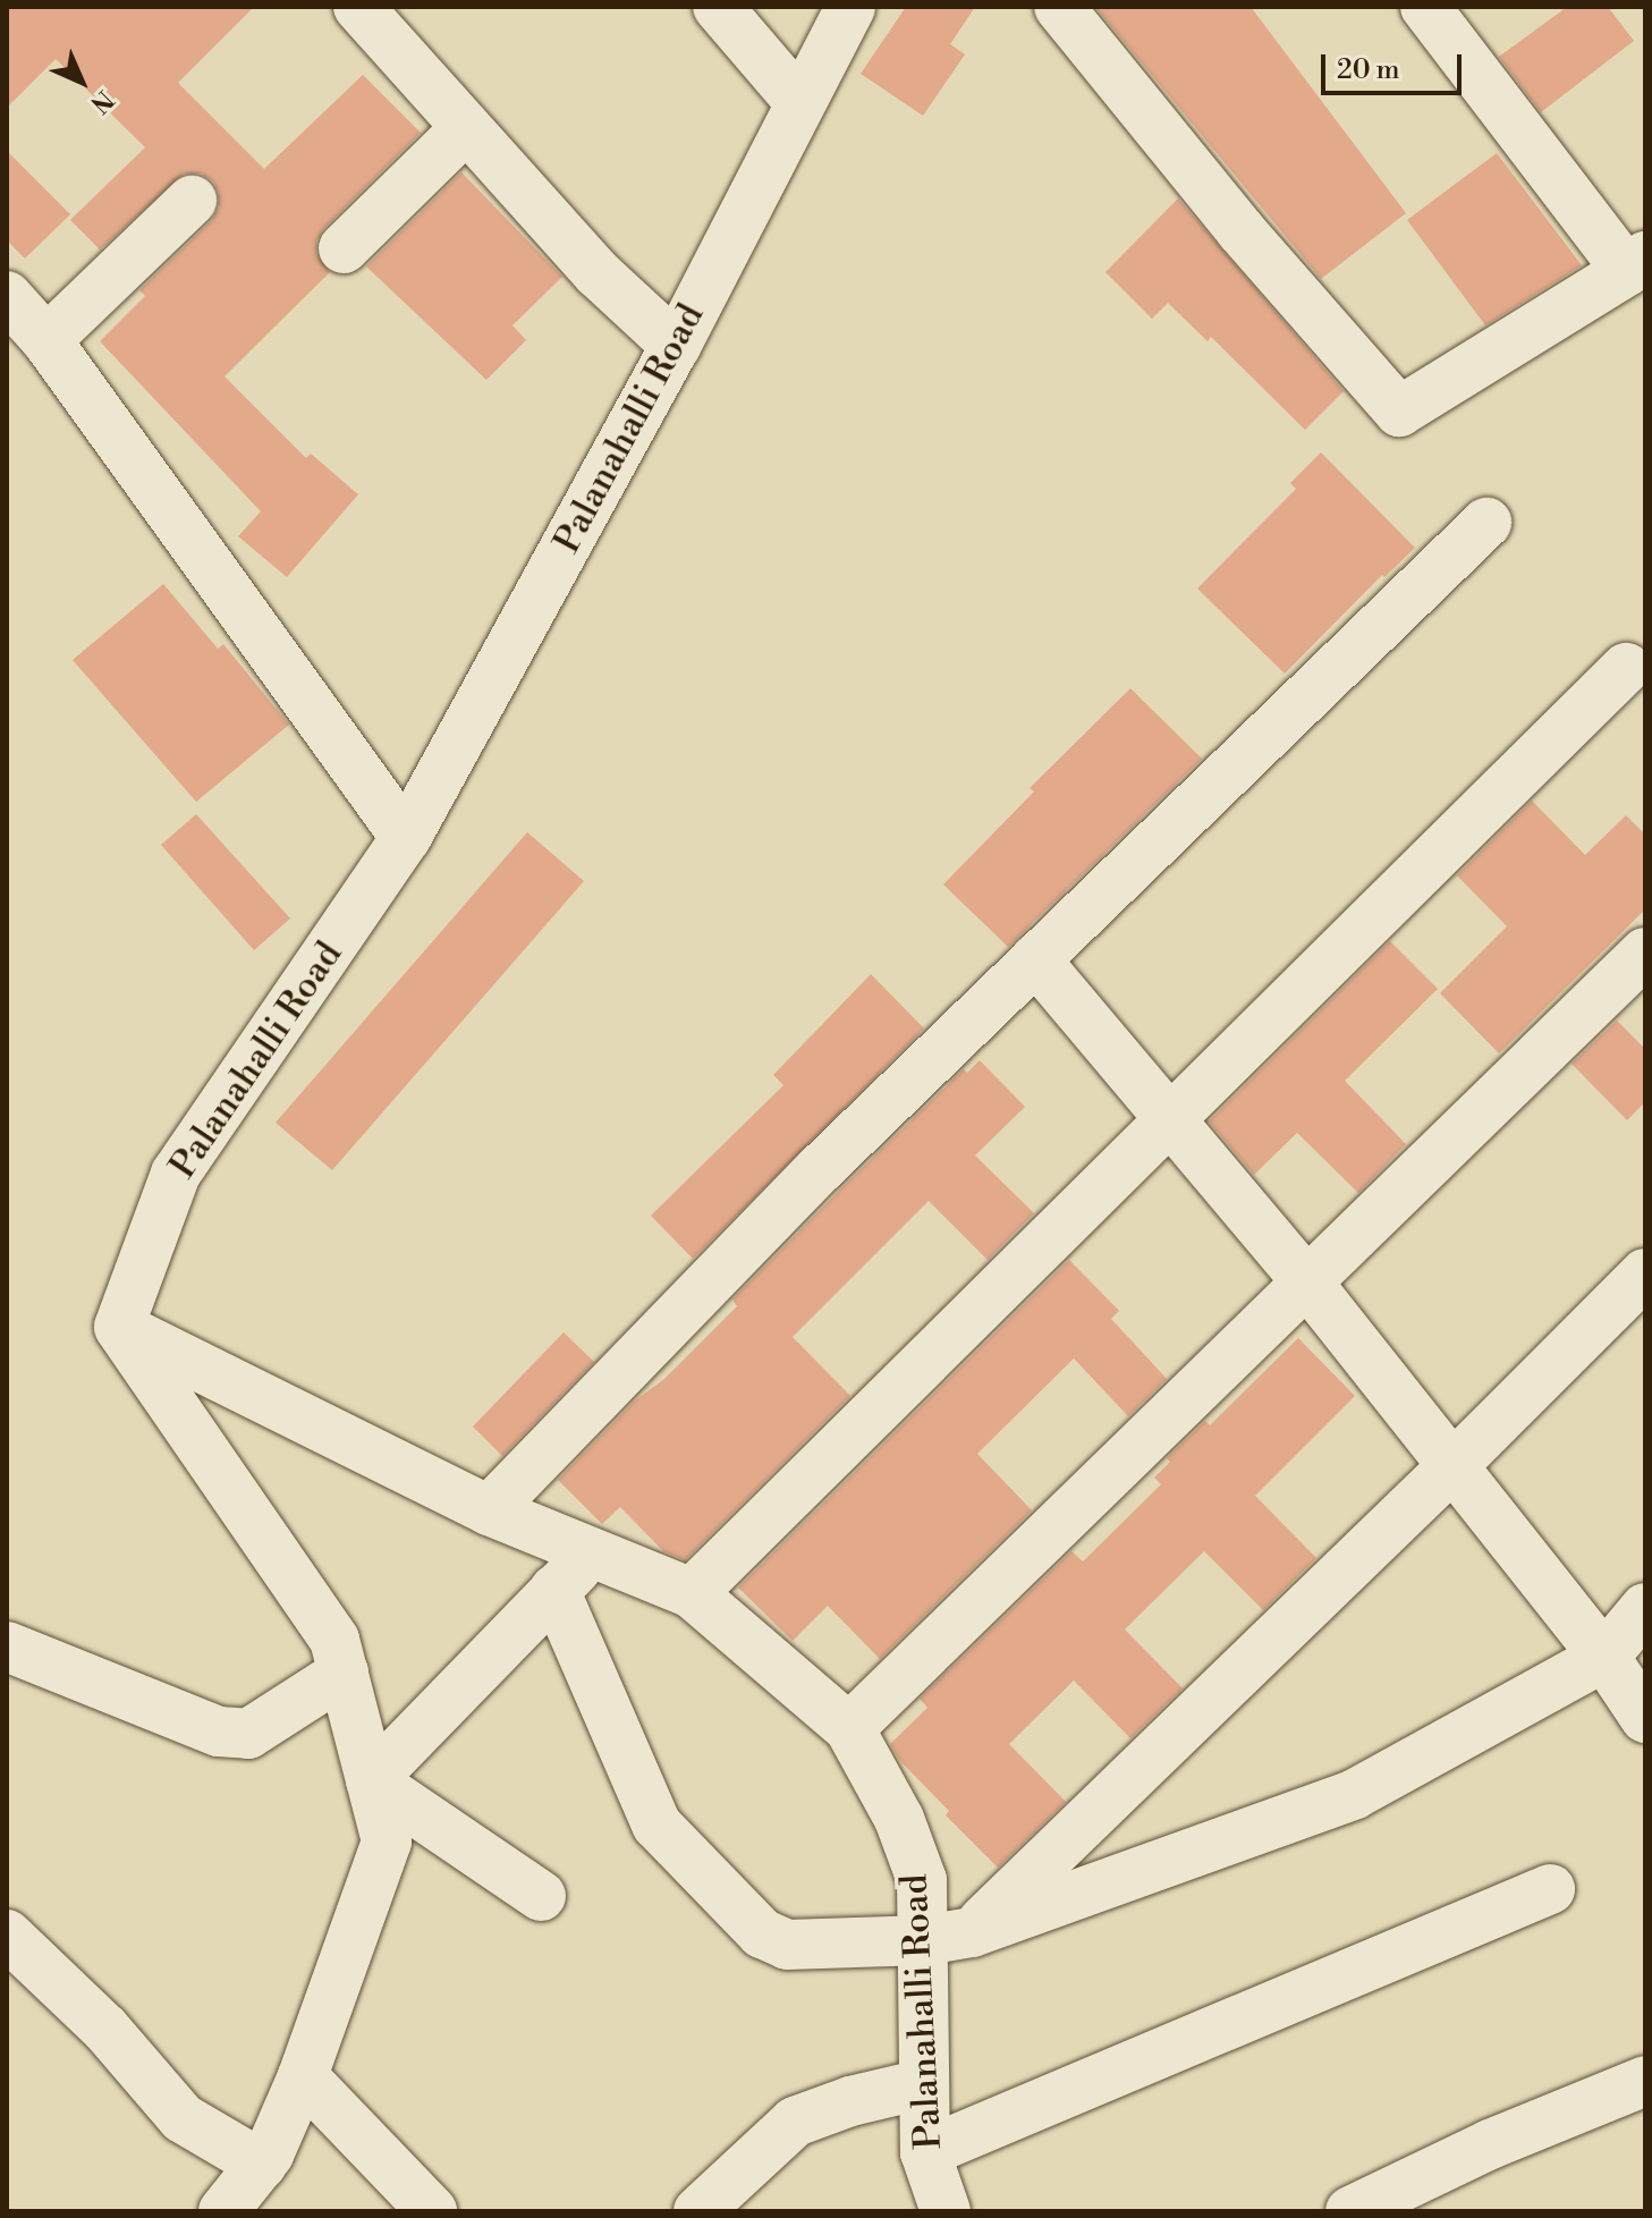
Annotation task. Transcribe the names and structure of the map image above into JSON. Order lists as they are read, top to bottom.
{
  "streets": {
    "street": ["Palanahalli Road"]
  },
  "scale_bar": "20 m",
  "north": "bottom right"
}
